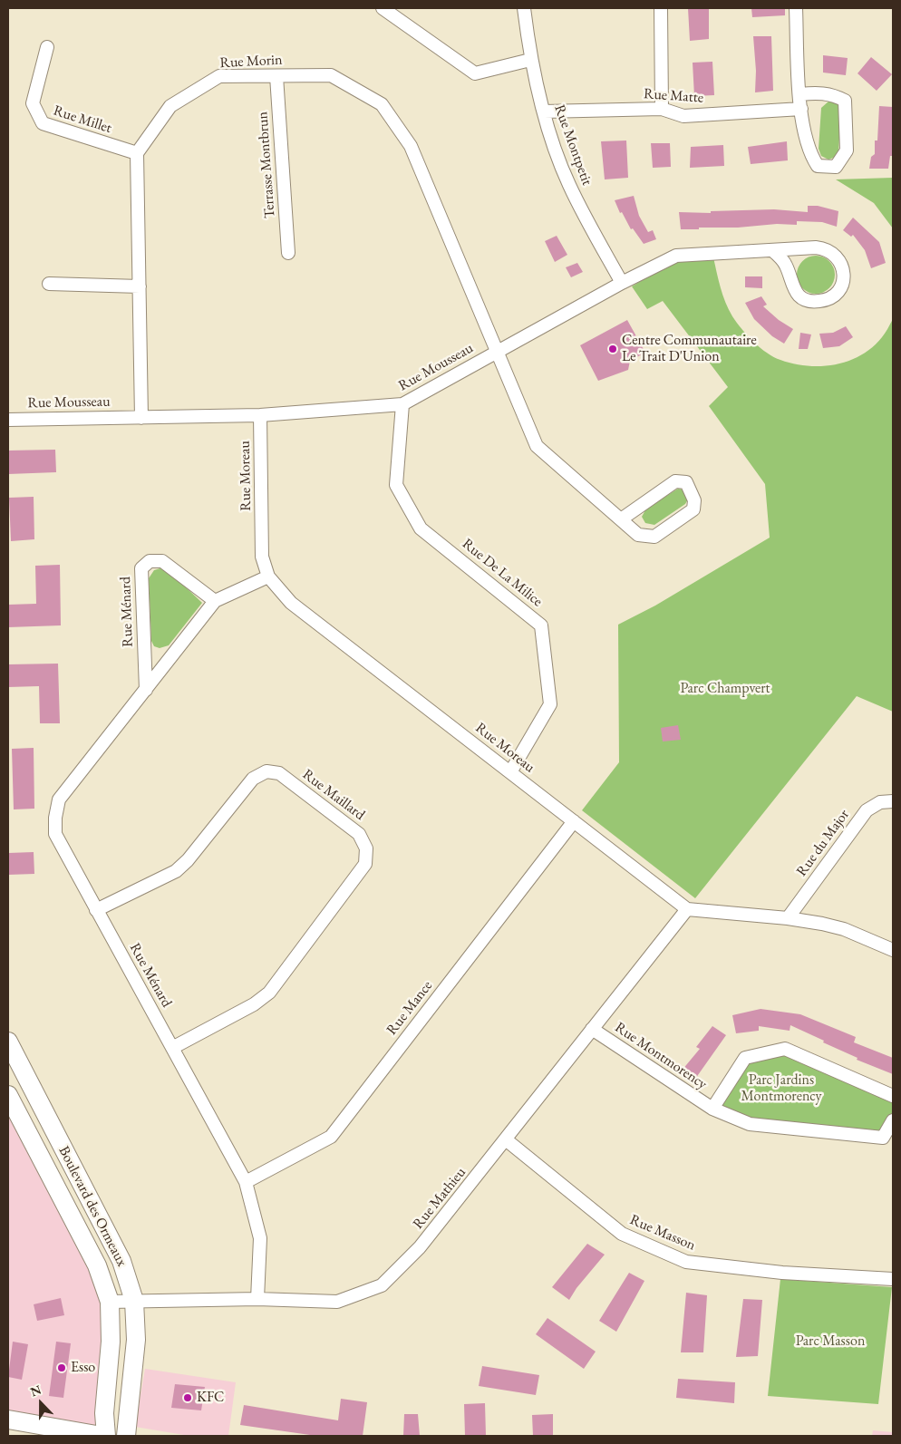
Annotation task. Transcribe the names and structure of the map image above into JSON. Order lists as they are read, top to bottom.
{
  "streets": {
    "street": [
      "Rue Morin",
      "Rue Matte",
      "Rue Millet",
      "Rue Montpetit",
      "Terrasse Montbrun",
      "Rue Mousseau",
      "Rue Moreau",
      "Rue De La Milice",
      "Rue Ménard",
      "Rue Maillard",
      "Rue du Major",
      "Rue Mance",
      "Rue Montmorency",
      "Rue Mathieu",
      "Boulevard des Ormeaux",
      "Rue Masson"
    ]
  },
  "crossings": [
    ["Rue Morin", "Rue Millet"],
    ["Rue Morin", "Terrasse Montbrun"],
    ["Rue Morin", "Rue Mousseau"],
    ["Rue Matte", "Rue Montpetit"],
    ["Rue Montpetit", "Rue Mousseau"],
    ["Rue Mousseau", "Rue Moreau"],
    ["Rue Mousseau", "Rue De La Milice"],
    ["Rue Moreau", "Rue De La Milice"],
    ["Rue Moreau", "Rue Ménard"],
    ["Rue Moreau", "Rue Mance"],
    ["Rue Moreau", "Rue Mathieu"],
    ["Rue Ménard", "Rue Maillard"],
    ["Rue Ménard", "Rue Mance"],
    ["Rue Ménard", "Rue Mathieu"],
    ["Rue Montmorency", "Rue Mathieu"],
    ["Rue Mathieu", "Boulevard des Ormeaux"],
    ["Rue Mathieu", "Rue Masson"]
  ],
  "parks": ["Parc Champvert", "Parc Jardins Montmorency", "Parc Masson"],
  "places": ["Centre Communautaire Le Trait D'Union", "Esso", "KFC"],
  "north": "top"
}
